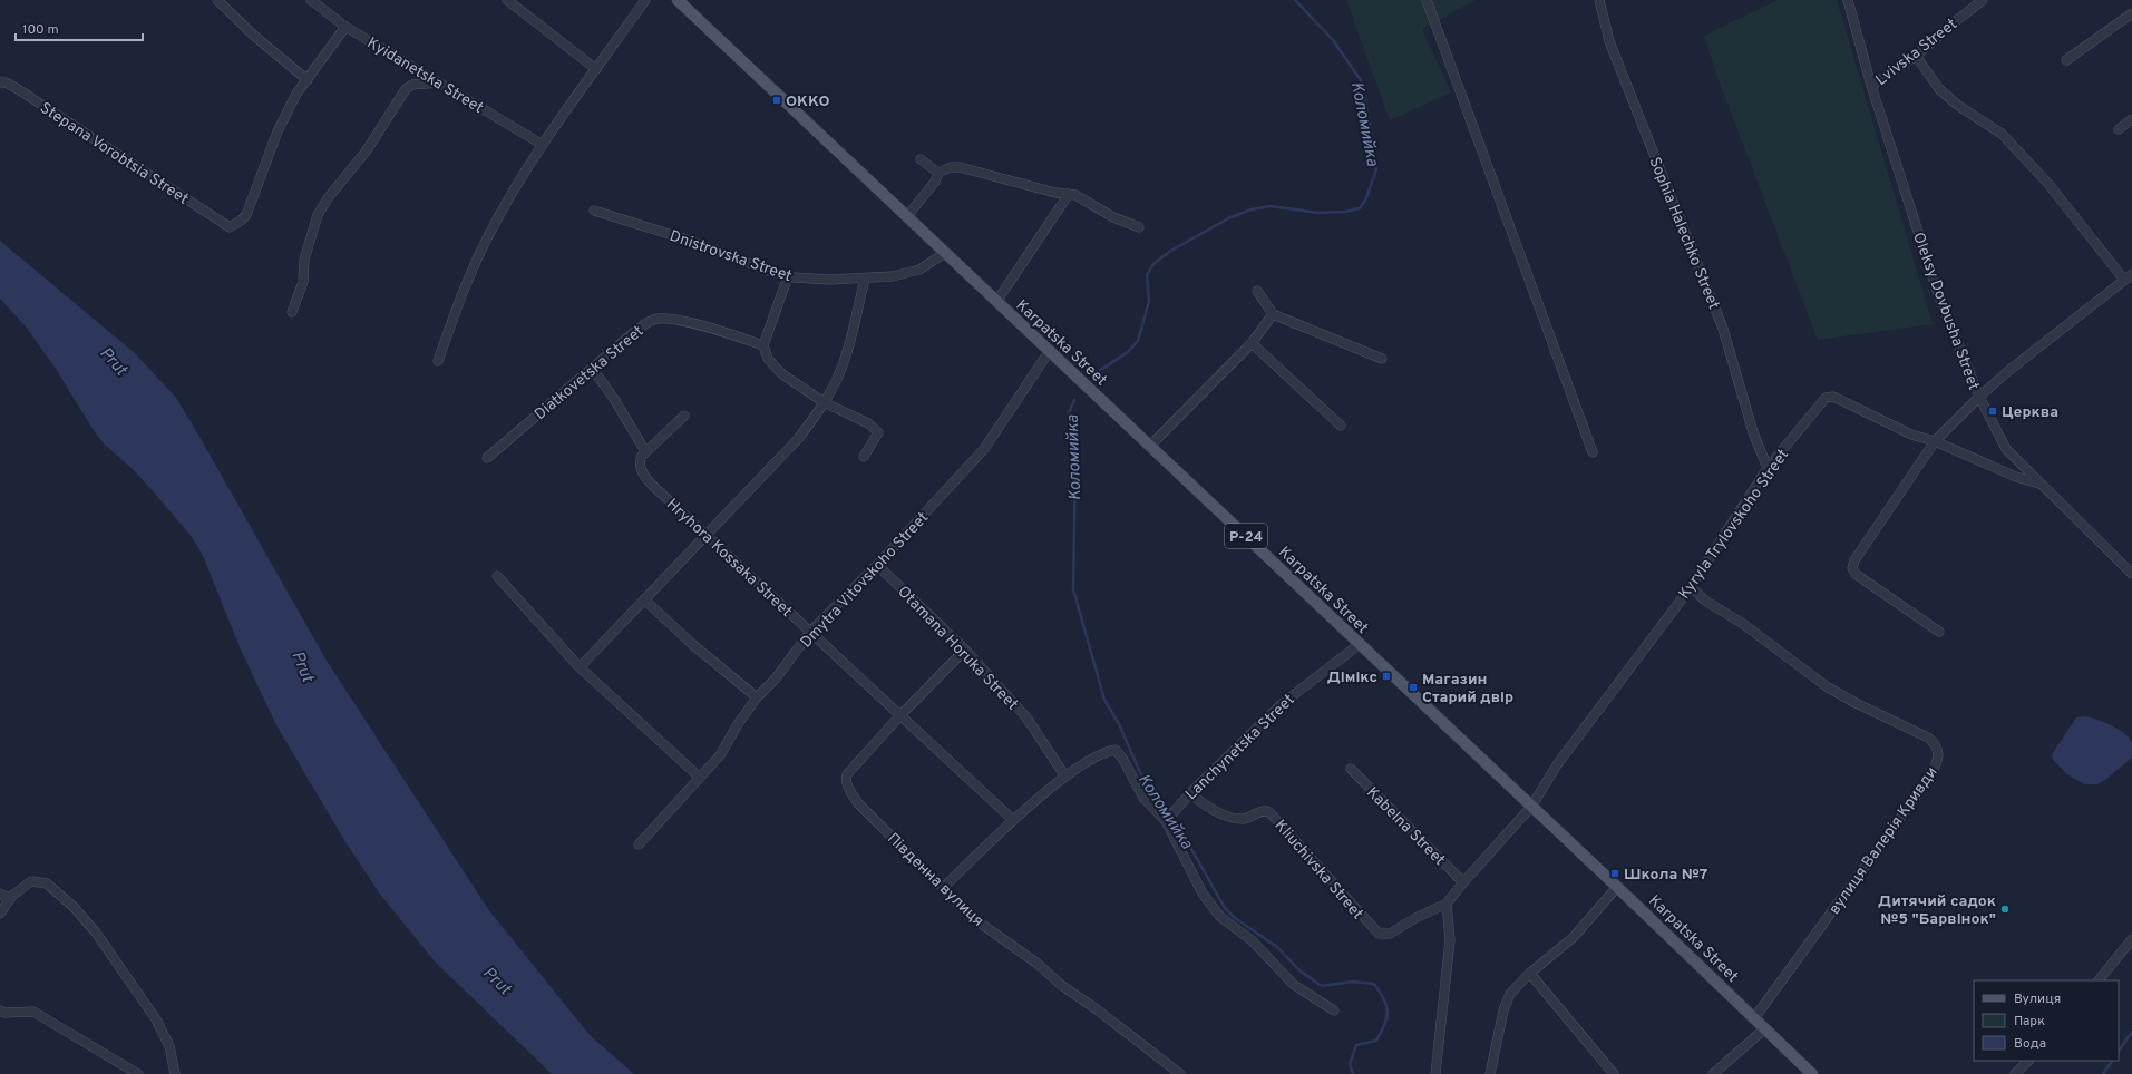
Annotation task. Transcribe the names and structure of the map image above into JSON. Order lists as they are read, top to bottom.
{
  "streets": {
    "main road": ["Karpatska Street", "Р-24"],
    "street": [
      "Lvivska Street",
      "Kyidanetska Street",
      "Stepana Vorobtsia Street",
      "Sophia Halechko Street",
      "Dnistrovska Street",
      "Oleksy Dovbusha Street",
      "Diatkovetska Street",
      "Kyryla Trylovskoho Street",
      "Hryhora Kossaka Street",
      "Dmytra Vitovskoho Street",
      "Otamana Horuka Street",
      "Lanchynetska Street",
      "Kabelna Street",
      "вулиця Валерія Кривди",
      "Kliuchivska Street",
      "Південна вулиця"
    ]
  },
  "crossings": [
    ["Lvivska Street", "Oleksy Dovbusha Street"],
    ["Sophia Halechko Street", "Kyryla Trylovskoho Street"],
    ["Dnistrovska Street", "Karpatska Street"],
    ["Karpatska Street", "Kyryla Trylovskoho Street"],
    ["Karpatska Street", "Dmytra Vitovskoho Street"],
    ["Karpatska Street", "Lanchynetska Street"],
    ["Karpatska Street", "вулиця Валерія Кривди"],
    ["Kyryla Trylovskoho Street", "Kabelna Street"],
    ["Kyryla Trylovskoho Street", "вулиця Валерія Кривди"],
    ["Kyryla Trylovskoho Street", "Kliuchivska Street"],
    ["Hryhora Kossaka Street", "Dmytra Vitovskoho Street"],
    ["Hryhora Kossaka Street", "Південна вулиця"],
    ["Dmytra Vitovskoho Street", "Otamana Horuka Street"],
    ["Otamana Horuka Street", "Південна вулиця"],
    ["Lanchynetska Street", "Kliuchivska Street"]
  ],
  "water": ["Коломийка", "Prut"],
  "places": {
    "transit": [
      "ОККО",
      "Церква",
      "Дімікс",
      "Магазин Старий двір",
      "Школа №7"
    ],
    "other": ["Дитячий садок №5 \"Барвінок\""]
  },
  "legend": ["Вулиця", "Парк", "Вода"],
  "scale_bar": "100 m"
}
